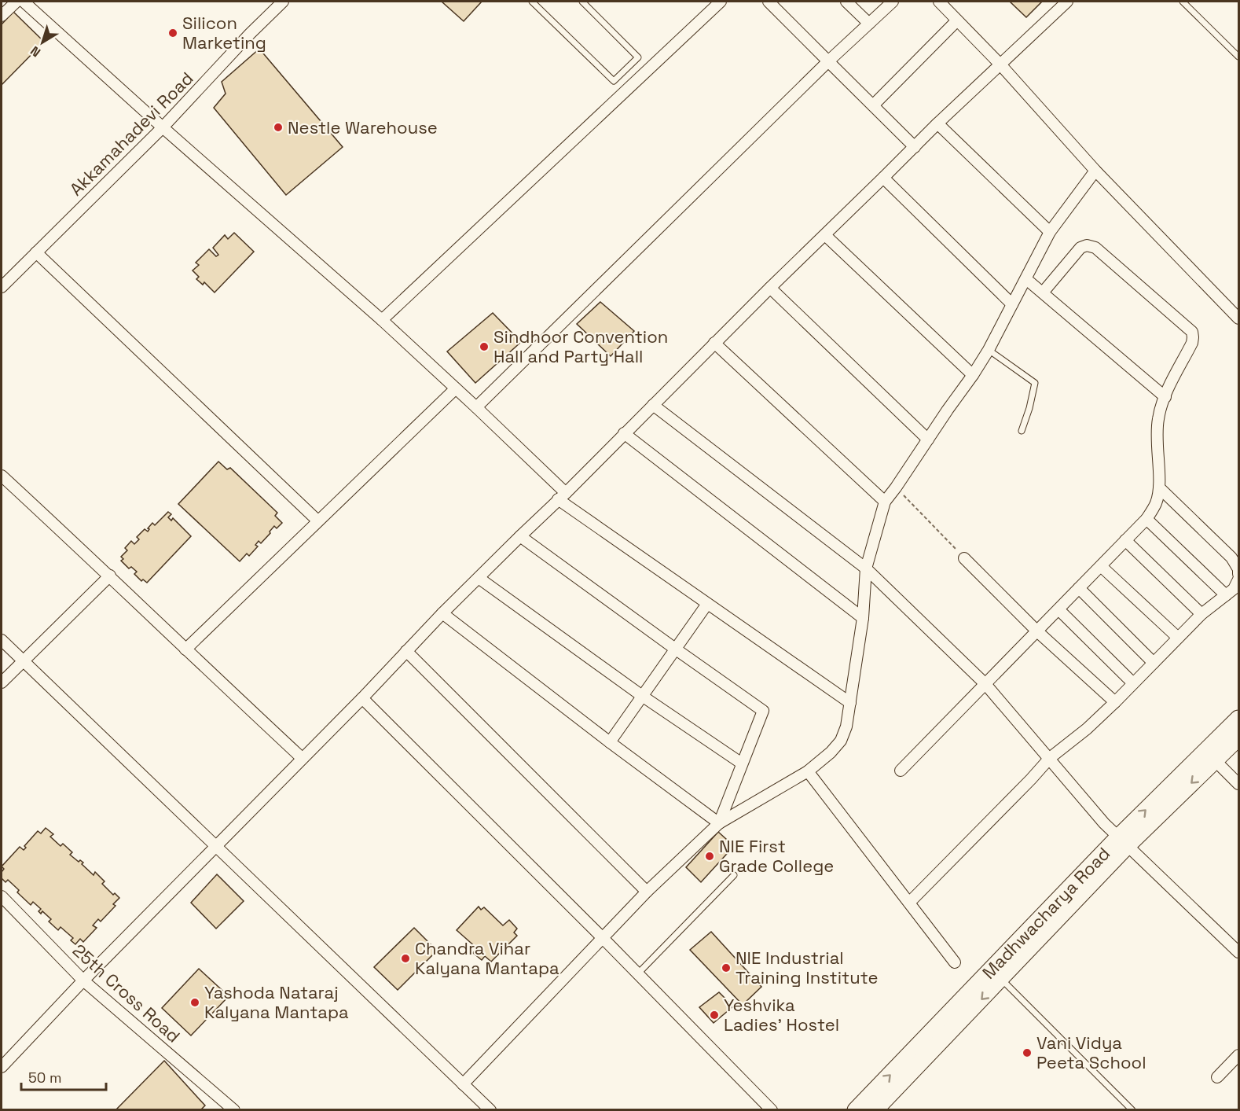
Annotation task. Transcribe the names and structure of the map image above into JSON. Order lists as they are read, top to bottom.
{
  "streets": {
    "main road": ["Madhwacharya Road"],
    "street": ["Akkamahadevi Road", "25th Cross Road"]
  },
  "places": [
    "Silicon Marketing",
    "Nestle Warehouse",
    "Sindhoor Convention Hall and Party Hall",
    "NIE First Grade College",
    "Chandra Vihar Kalyana Mantapa",
    "NIE Industrial Training Institute",
    "Yashoda Nataraj Kalyana Mantapa",
    "Yeshvika Ladies' Hostel",
    "Vani Vidya Peeta School"
  ],
  "scale_bar": "50 m",
  "north": "bottom left"
}
